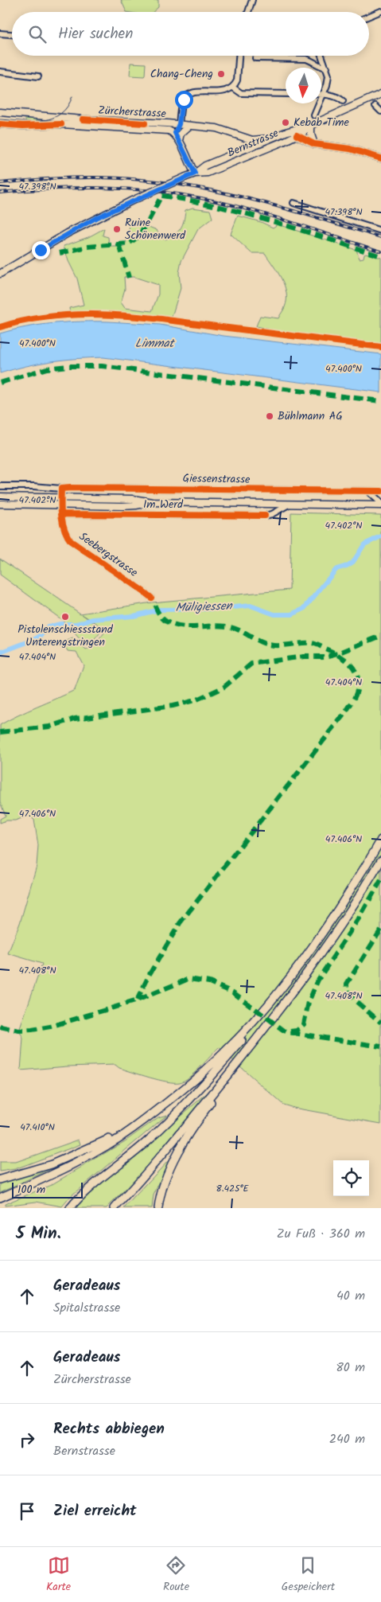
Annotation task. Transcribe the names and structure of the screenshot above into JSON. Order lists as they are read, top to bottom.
{
  "streets": {
    "main road": ["Zürcherstrasse", "Bernstrasse"],
    "street": ["Giessenstrasse", "Im Werd", "Seebergstrasse"]
  },
  "crossings": [
    ["Zürcherstrasse", "Bernstrasse"],
    ["Im Werd", "Seebergstrasse"]
  ],
  "water": ["Limmat", "Müligiessen"],
  "places": [
    "Chang-Cheng",
    "Kebab Time",
    "Ruine Schönenwerd",
    "Bühlmann AG",
    "Pistolenschiessstand Unterengstringen"
  ],
  "scale_bar": "100 m",
  "north": "bottom",
  "page": {
    "search": "Hier suchen",
    "scale": "100 m",
    "heading": ["5 Min.", "Zu Fuß · 360 m"],
    "list": [
      ["Geradeaus", "Spitalstrasse", "40 m"],
      ["Geradeaus", "Zürcherstrasse", "80 m"],
      ["Rechts abbiegen", "Bernstrasse", "240 m"],
      "Ziel erreicht"
    ],
    "nav": ["Karte", "Route", "Gespeichert"]
  },
  "coordinates": [
    "47.398°N",
    "47.400°N",
    "47.402°N",
    "47.404°N",
    "47.406°N",
    "47.408°N",
    "47.410°N",
    "8.425°E"
  ]
}
